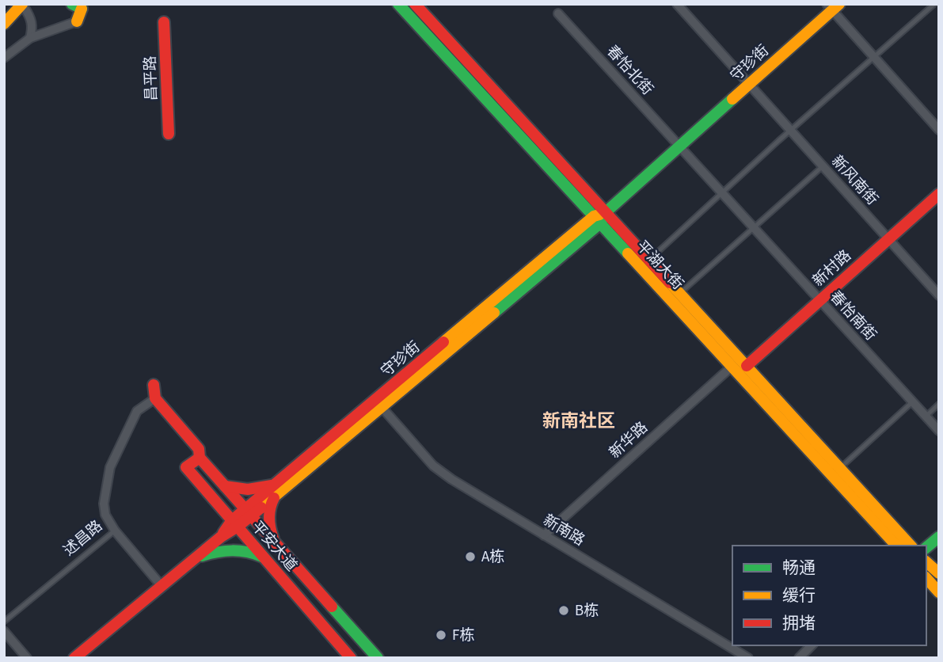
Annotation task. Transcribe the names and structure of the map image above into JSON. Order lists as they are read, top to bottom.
{
  "streets": {
    "street": [
      "守珍街",
      "春怡北街",
      "昌平路",
      "新风南街",
      "平湖大街",
      "新村路",
      "春怡南街",
      "新华路",
      "新南路",
      "述昌路",
      "平安大道"
    ]
  },
  "crossings": [
    ["守珍街", "春怡北街"],
    ["守珍街", "新风南街"],
    ["守珍街", "平湖大街"],
    ["守珍街", "春怡南街"],
    ["守珍街", "新南路"],
    ["守珍街", "平安大道"],
    ["春怡北街", "春怡南街"],
    ["新风南街", "新村路"],
    ["平湖大街", "新村路"],
    ["平湖大街", "新华路"],
    ["新村路", "春怡南街"],
    ["新华路", "新南路"],
    ["述昌路", "平安大道"]
  ],
  "districts": ["新南社区"],
  "places": ["A栋", "B栋", "F栋"],
  "legend": ["畅通", "缓行", "拥堵"]
}
